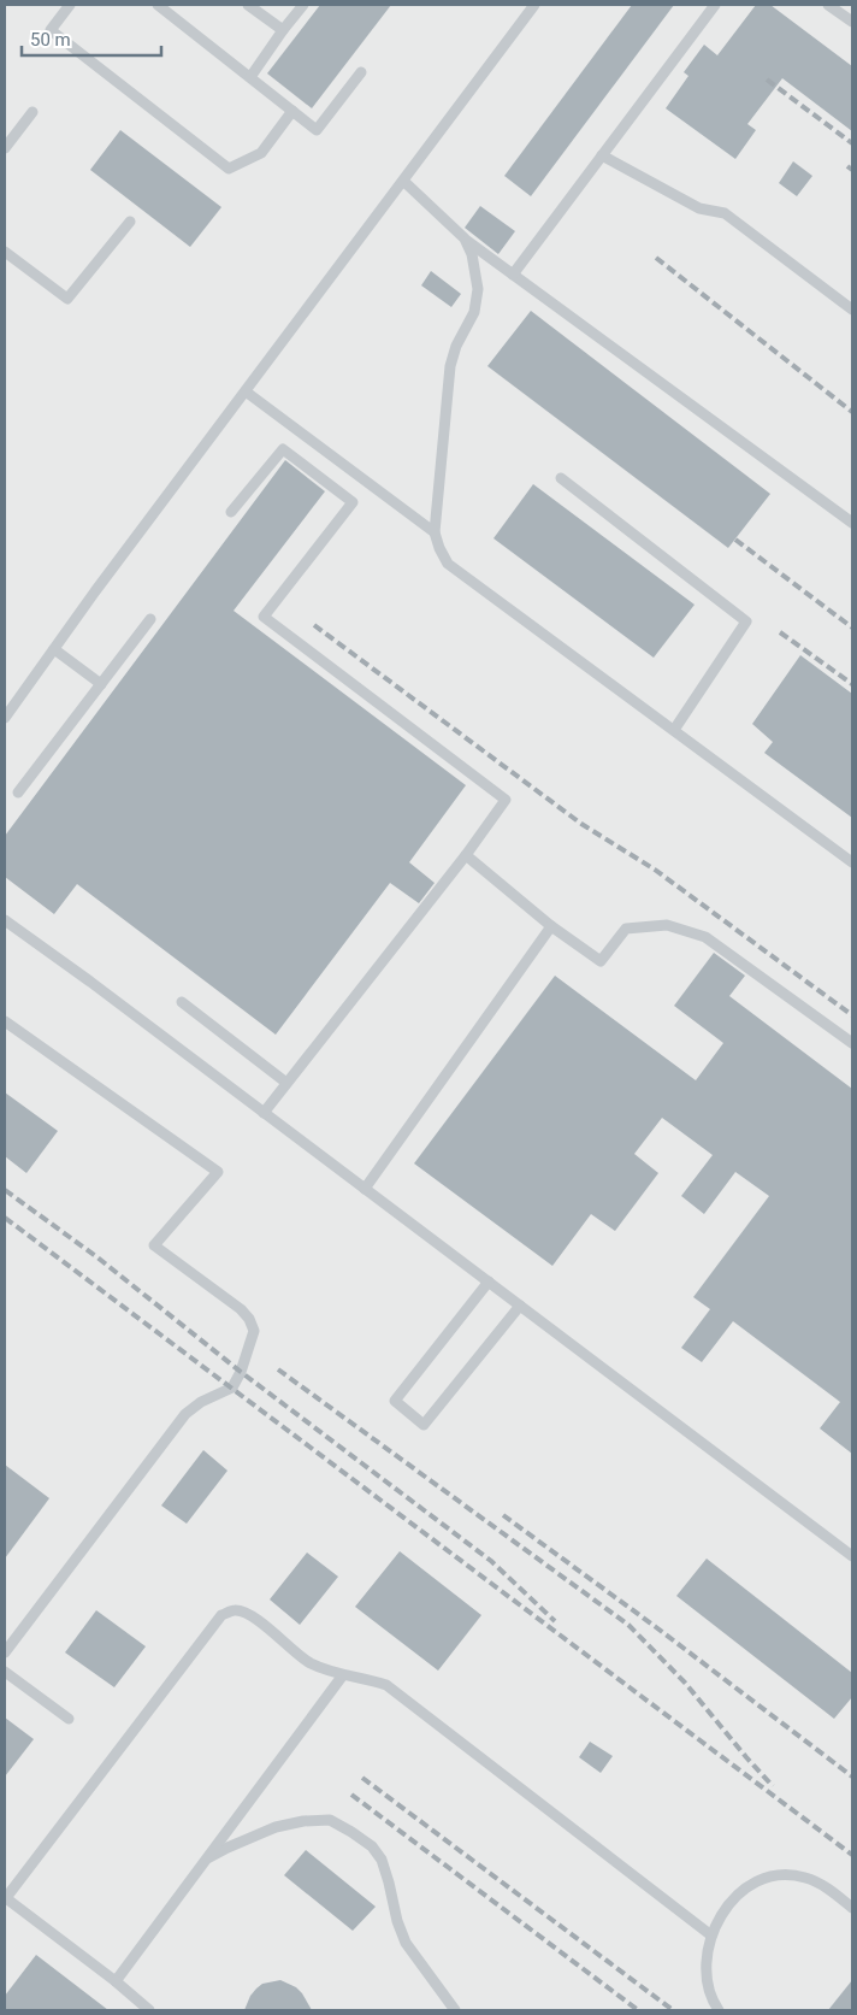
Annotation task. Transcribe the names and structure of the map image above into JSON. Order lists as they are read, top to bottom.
{
  "scale_bar": "50 m"
}
